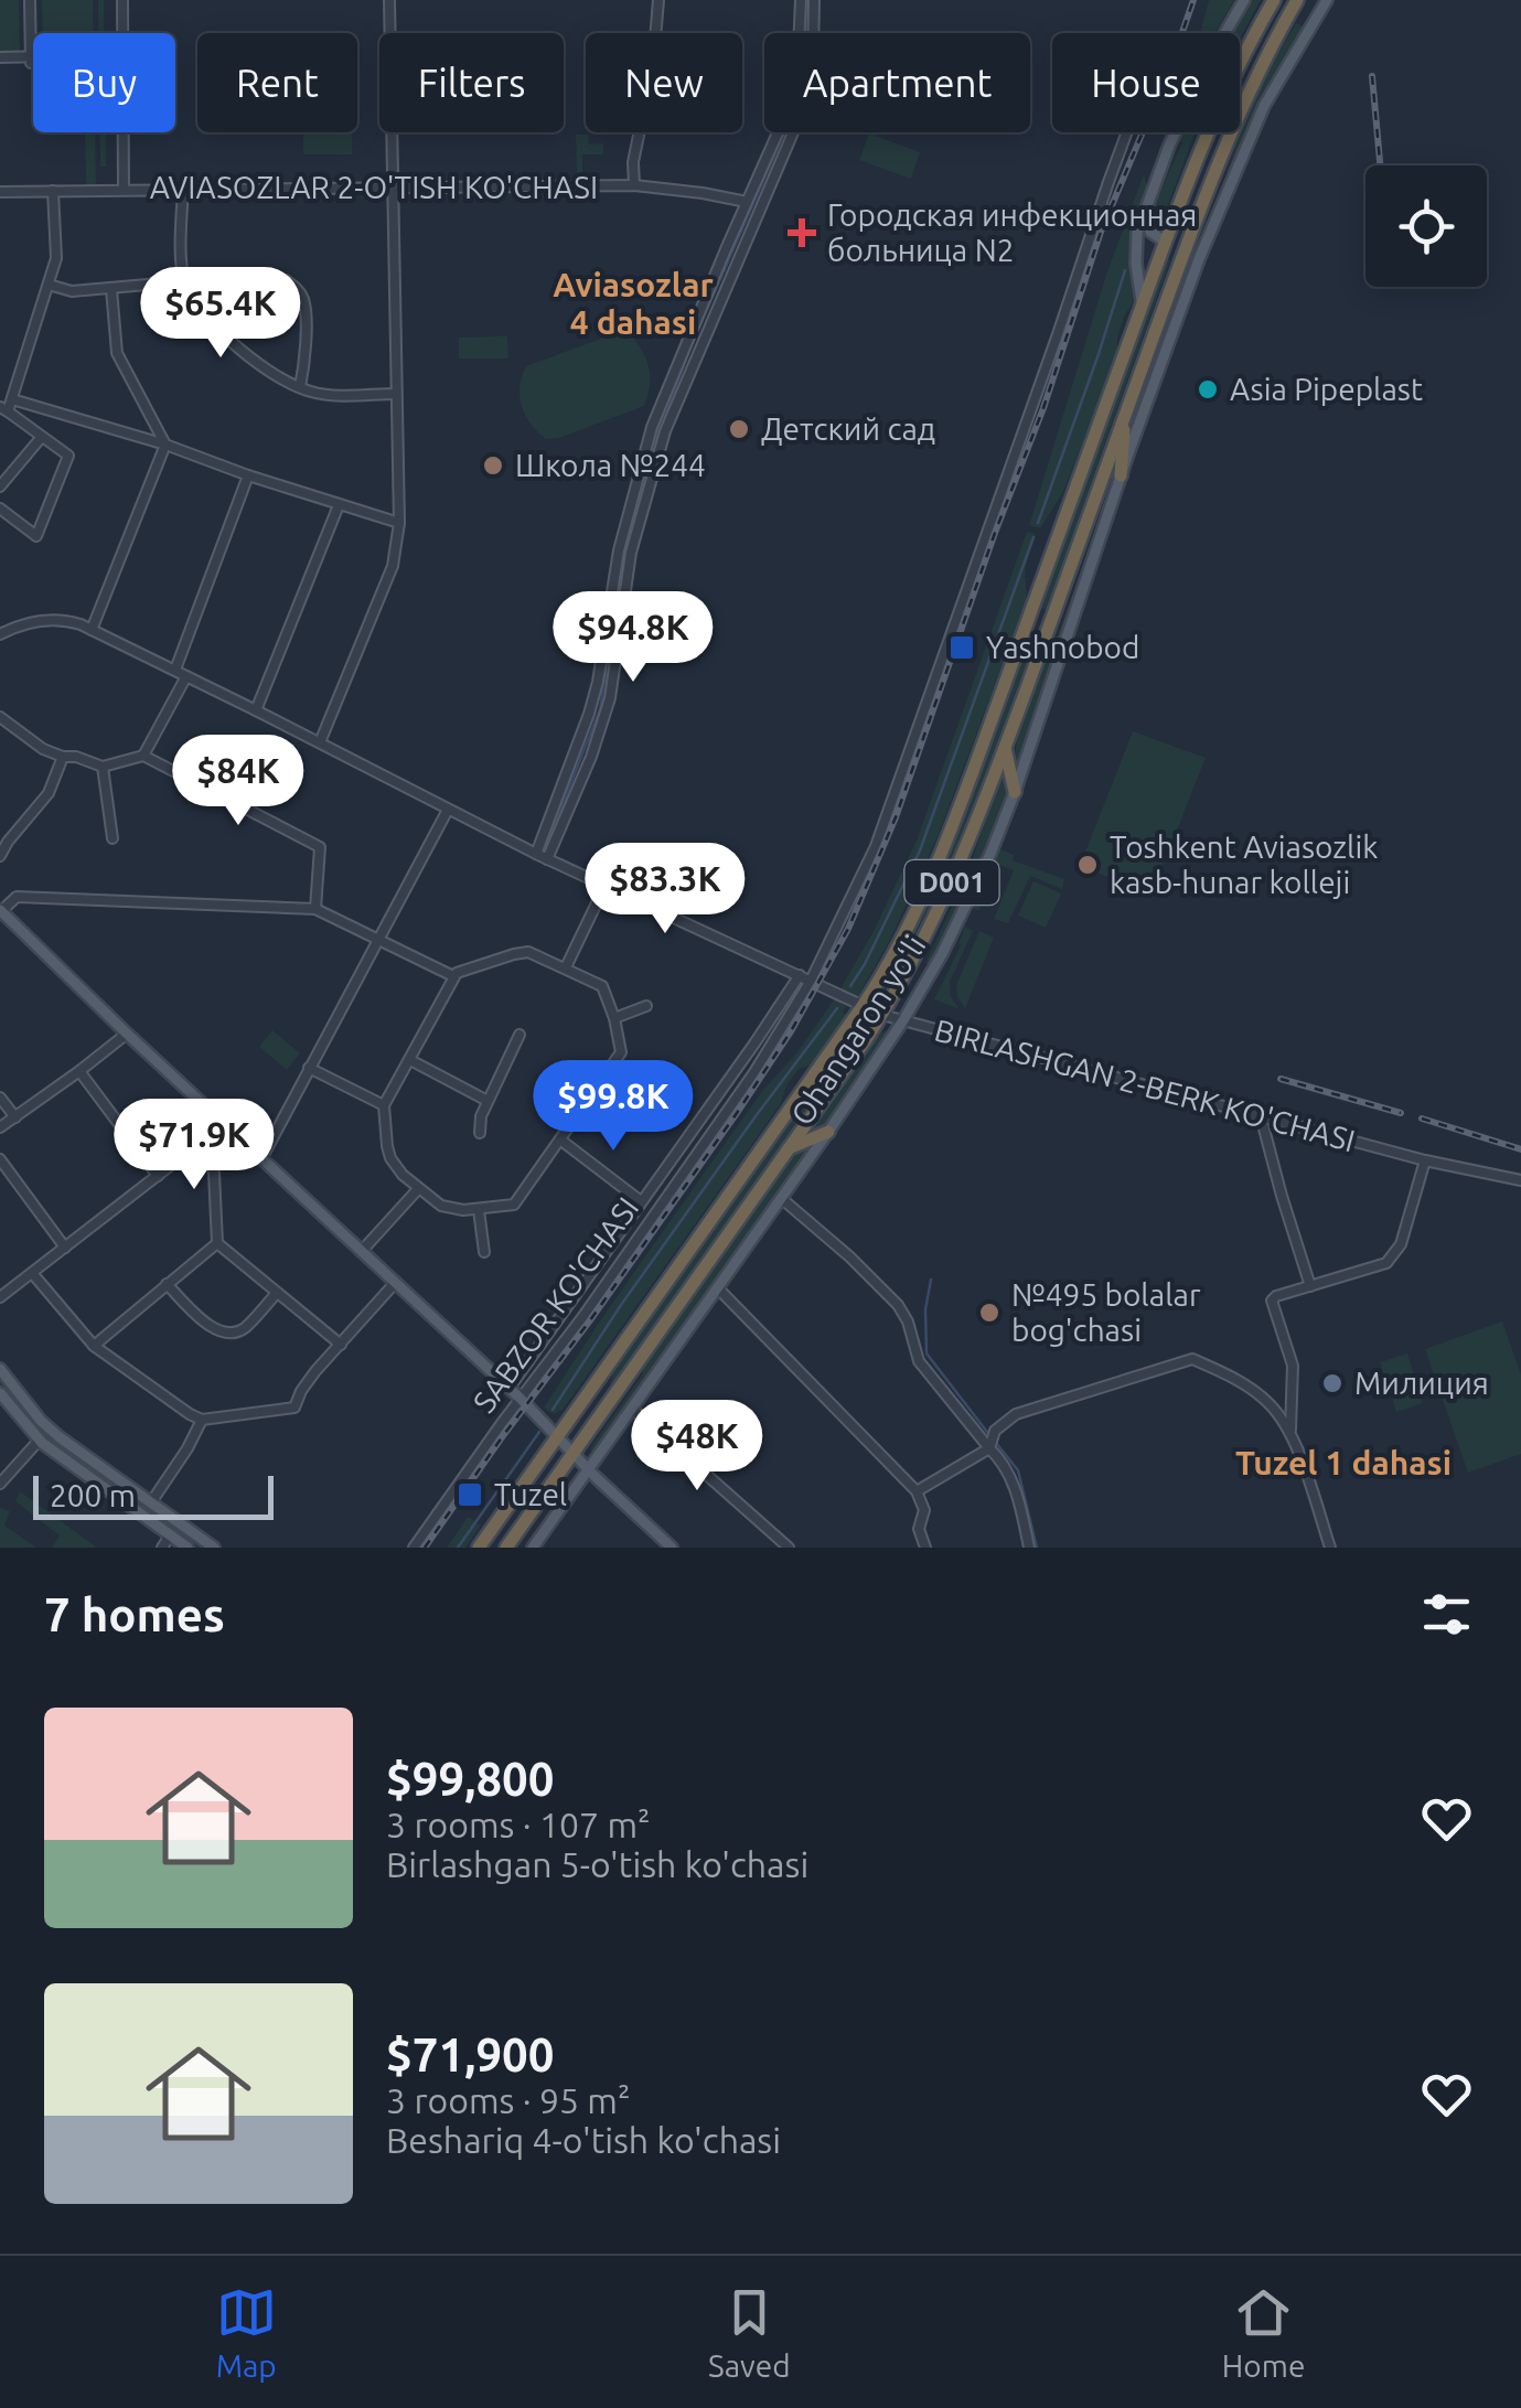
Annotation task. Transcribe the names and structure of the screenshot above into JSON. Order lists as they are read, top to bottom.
{
  "streets": {
    "highway": ["D001", "Ohangaron yoʻli"],
    "street": ["AVIASOZLAR 2-O'TISH KO'CHASI", "BIRLASHGAN 2-BERK KO'CHASI", "SABZOR KO'CHASI"]
  },
  "crossings": [
    ["Ohangaron yoʻli", "BIRLASHGAN 2-BERK KO'CHASI"],
    ["BIRLASHGAN 2-BERK KO'CHASI", "SABZOR KO'CHASI"]
  ],
  "districts": ["Aviasozlar 4 dahasi", "Tuzel 1 dahasi"],
  "places": {
    "health": ["Городская инфекционная больница N2"],
    "other": [
      "Asia Pipeplast",
      "Детский сад",
      "Школа №244",
      "Toshkent Aviasozlik kasb-hunar kolleji",
      "№495 bolalar bog'chasi",
      "Милиция"
    ],
    "transit": ["Yashnobod", "Tuzel"]
  },
  "scale_bar": "200 m",
  "page": {
    "chip": [
      "Buy",
      "Rent",
      "Filters",
      "New",
      "Apartment",
      "House"
    ],
    "price": [
      "$65.4K",
      "$94.8K",
      "$84K",
      "$83.3K",
      "$99.8K",
      "$71.9K",
      "$48K"
    ],
    "scale": "200 m",
    "heading": "7 homes",
    "list": [
      {
        "name": "$99,800",
        "note": "3 rooms · 107 m² · Birlashgan 5-o'tish ko'chasi"
      },
      {
        "name": "$71,900",
        "note": "3 rooms · 95 m² · Beshariq 4-o'tish ko'chasi"
      }
    ],
    "tabs": ["Map", "Saved", "Home"]
  }
}
